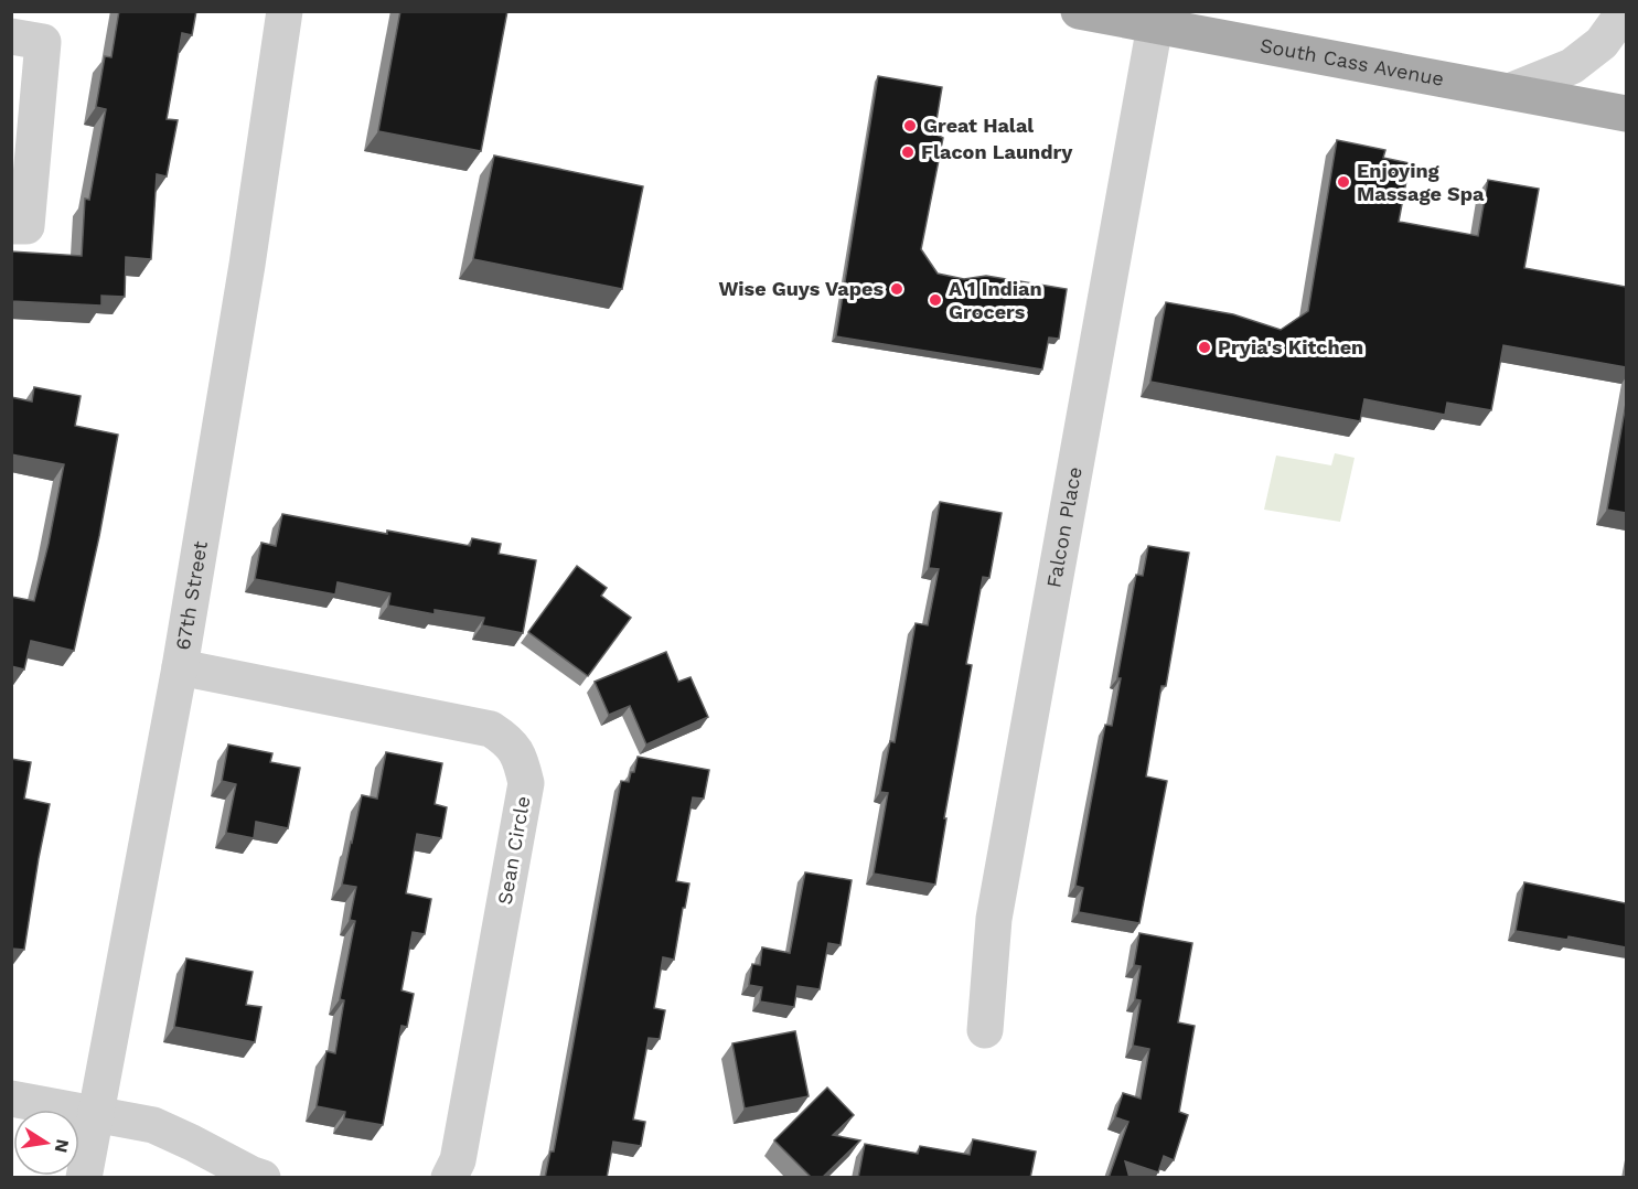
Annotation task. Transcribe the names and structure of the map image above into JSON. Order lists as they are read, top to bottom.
{
  "streets": {
    "main road": ["South Cass Avenue"],
    "street": ["Falcon Place", "67th Street", "Sean Circle"]
  },
  "crossings": [
    ["South Cass Avenue", "Falcon Place"],
    ["67th Street", "Sean Circle"]
  ],
  "places": [
    "Great Halal",
    "Flacon Laundry",
    "Enjoying Massage Spa",
    "Wise Guys Vapes",
    "A 1 Indian Grocers",
    "Pryia's Kitchen"
  ],
  "north": "right"
}
